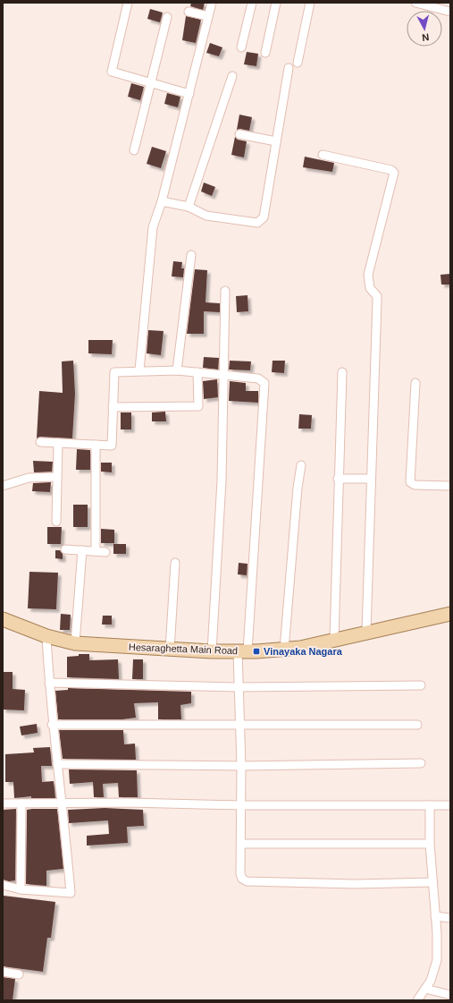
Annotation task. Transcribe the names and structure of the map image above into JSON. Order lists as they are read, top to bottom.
{
  "streets": {
    "main road": ["Hesaraghetta Main Road"]
  },
  "places": {
    "transit": ["Vinayaka Nagara"]
  },
  "north": "bottom"
}
